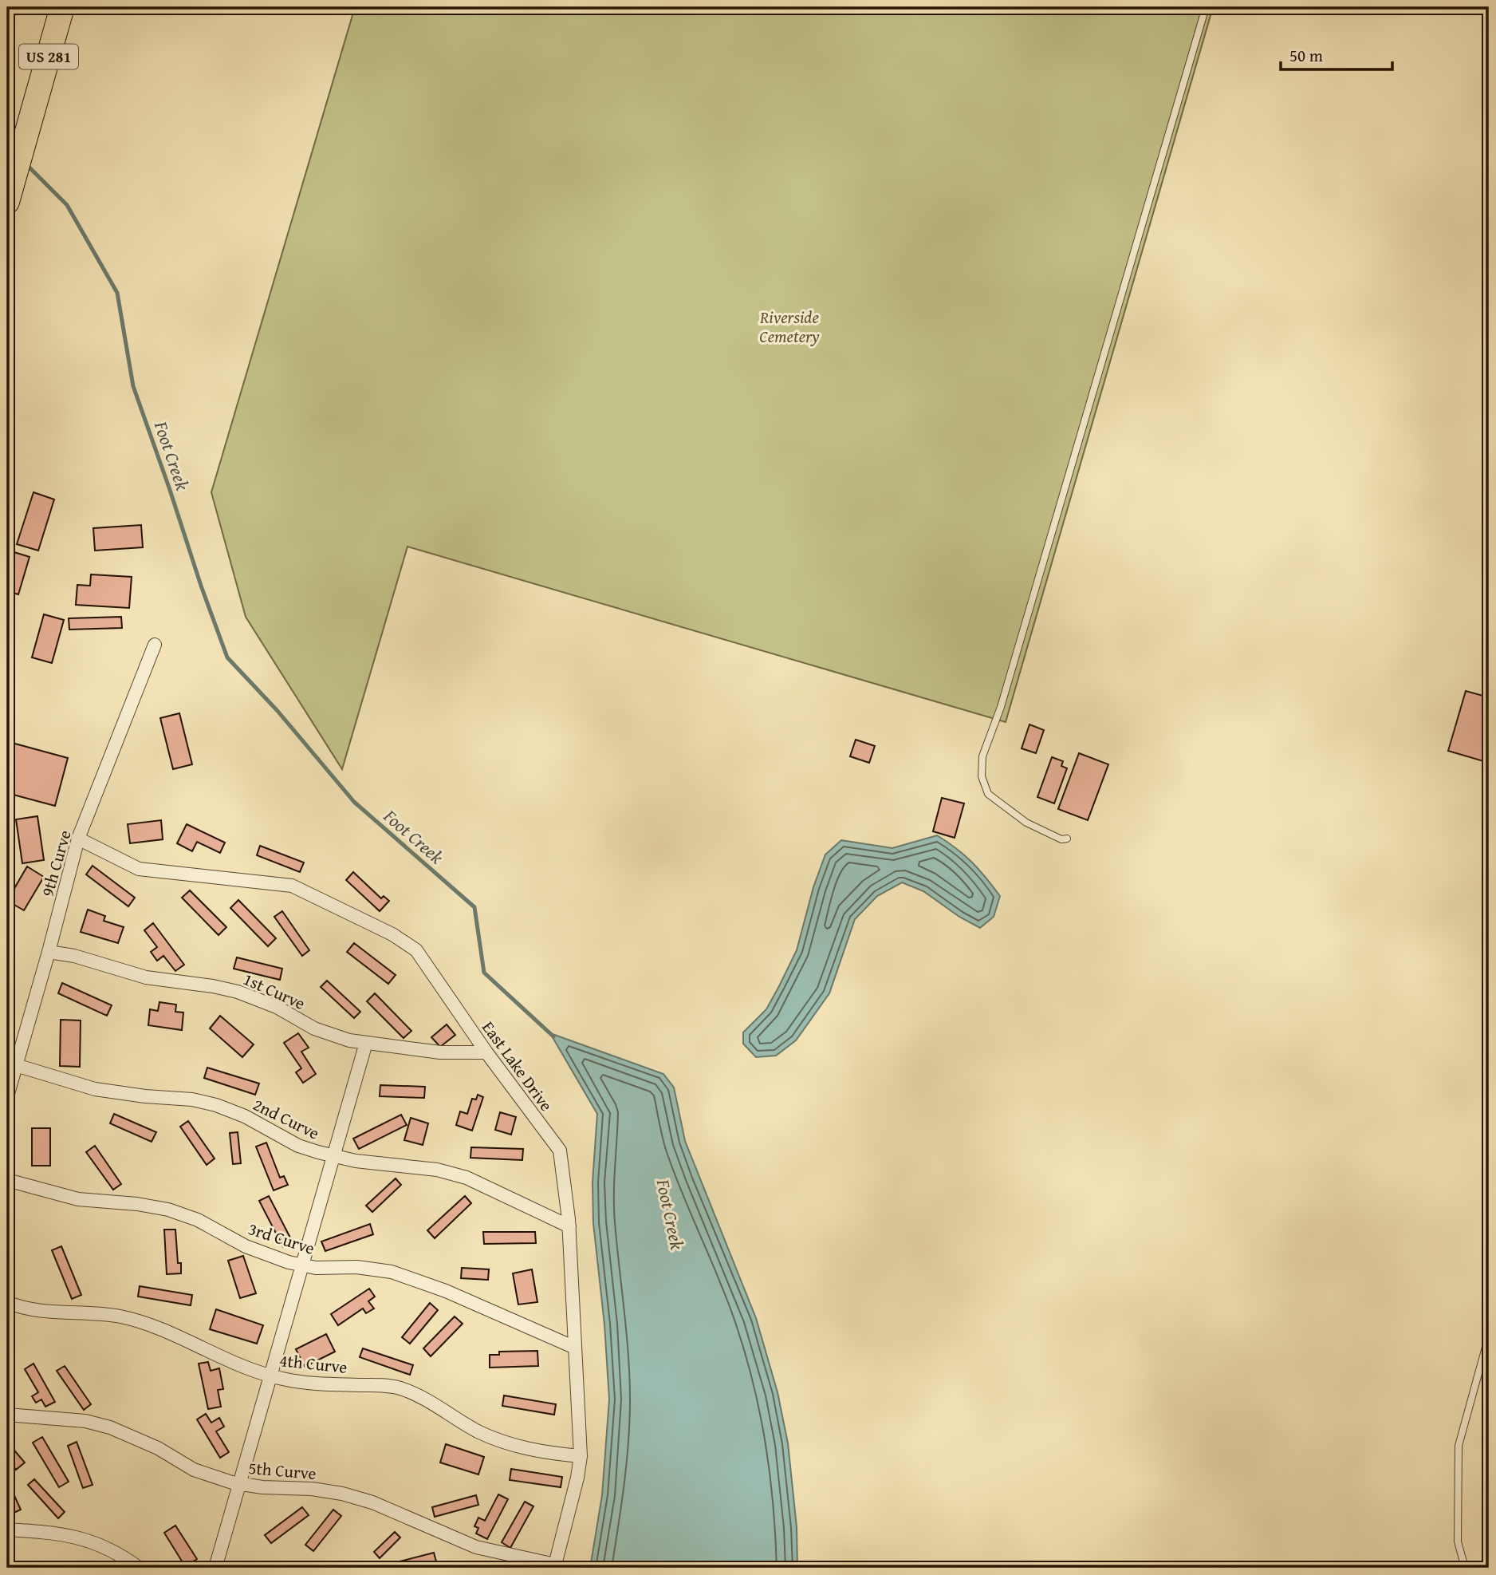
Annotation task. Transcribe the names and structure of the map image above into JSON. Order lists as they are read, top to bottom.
{
  "streets": {
    "highway": ["US 281"],
    "street": [
      "9th Curve",
      "1st Curve",
      "East Lake Drive",
      "2nd Curve",
      "3rd Curve",
      "4th Curve",
      "5th Curve"
    ]
  },
  "crossings": [
    ["9th Curve", "1st Curve"],
    ["9th Curve", "East Lake Drive"],
    ["9th Curve", "2nd Curve"],
    ["1st Curve", "East Lake Drive"],
    ["East Lake Drive", "2nd Curve"],
    ["East Lake Drive", "3rd Curve"],
    ["East Lake Drive", "4th Curve"],
    ["East Lake Drive", "5th Curve"]
  ],
  "water": ["Foot Creek"],
  "parks": ["Riverside Cemetery"],
  "scale_bar": "50 m"
}
